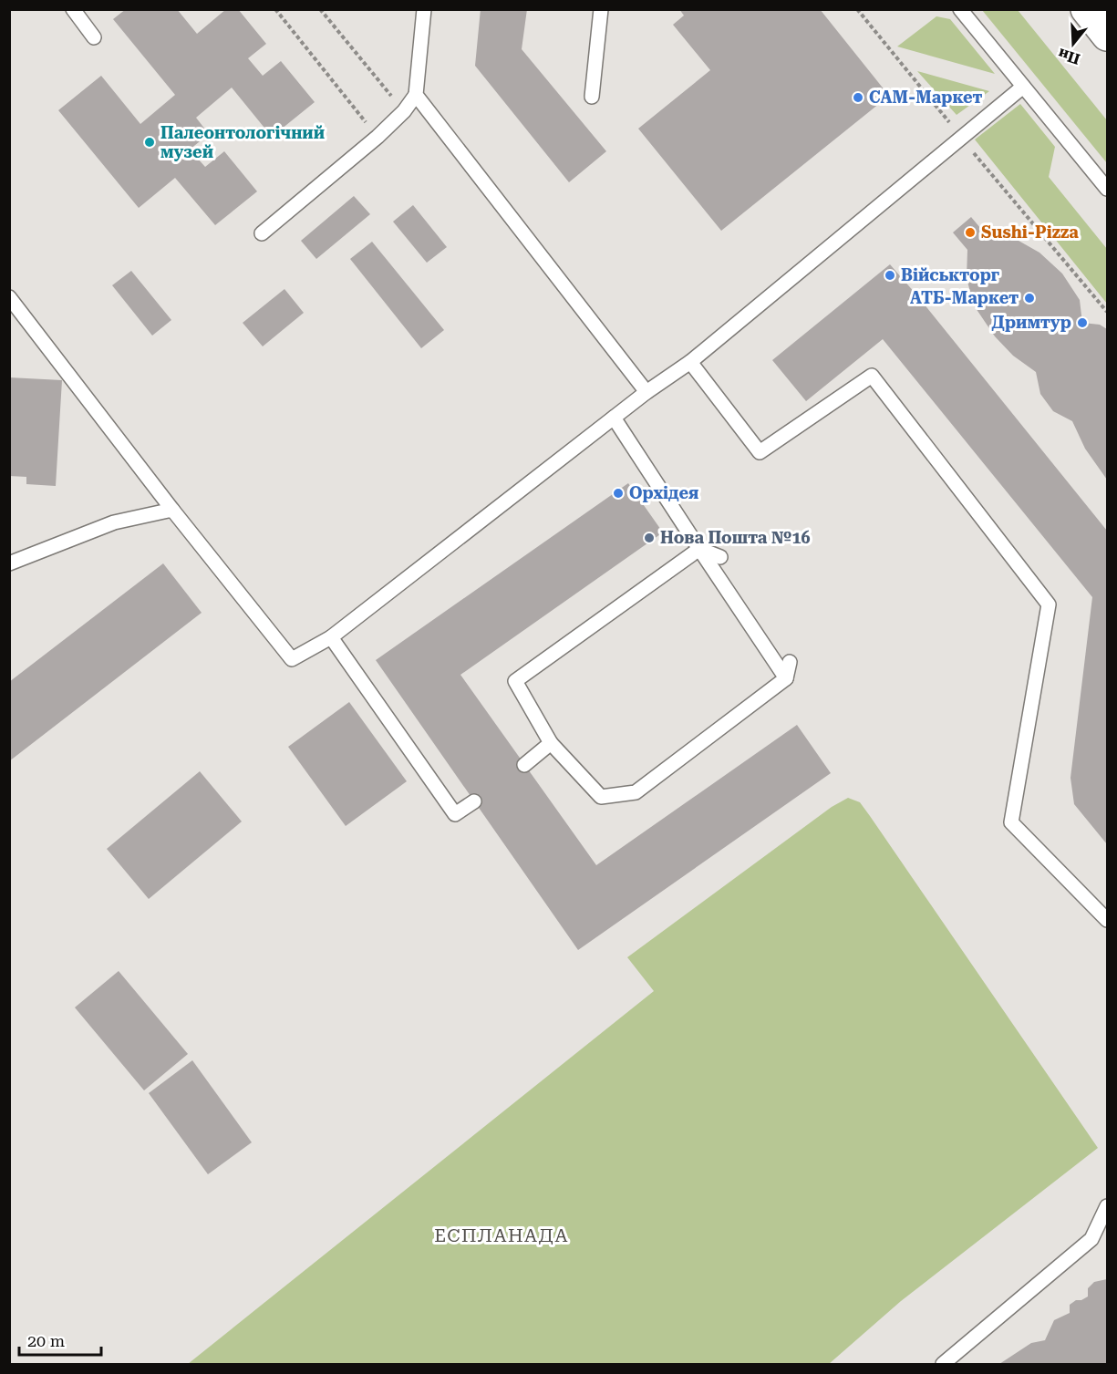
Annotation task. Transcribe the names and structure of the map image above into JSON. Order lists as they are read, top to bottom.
{
  "districts": ["ЕСПЛАНАДА"],
  "places": [
    "САМ-Маркет",
    "Палеонтологічний музей",
    "Sushi-Pizza",
    "Військторг",
    "АТБ-Маркет",
    "Дримтур",
    "Орхідея",
    "Нова Пошта №16"
  ],
  "scale_bar": "20 m",
  "north": "bottom"
}
